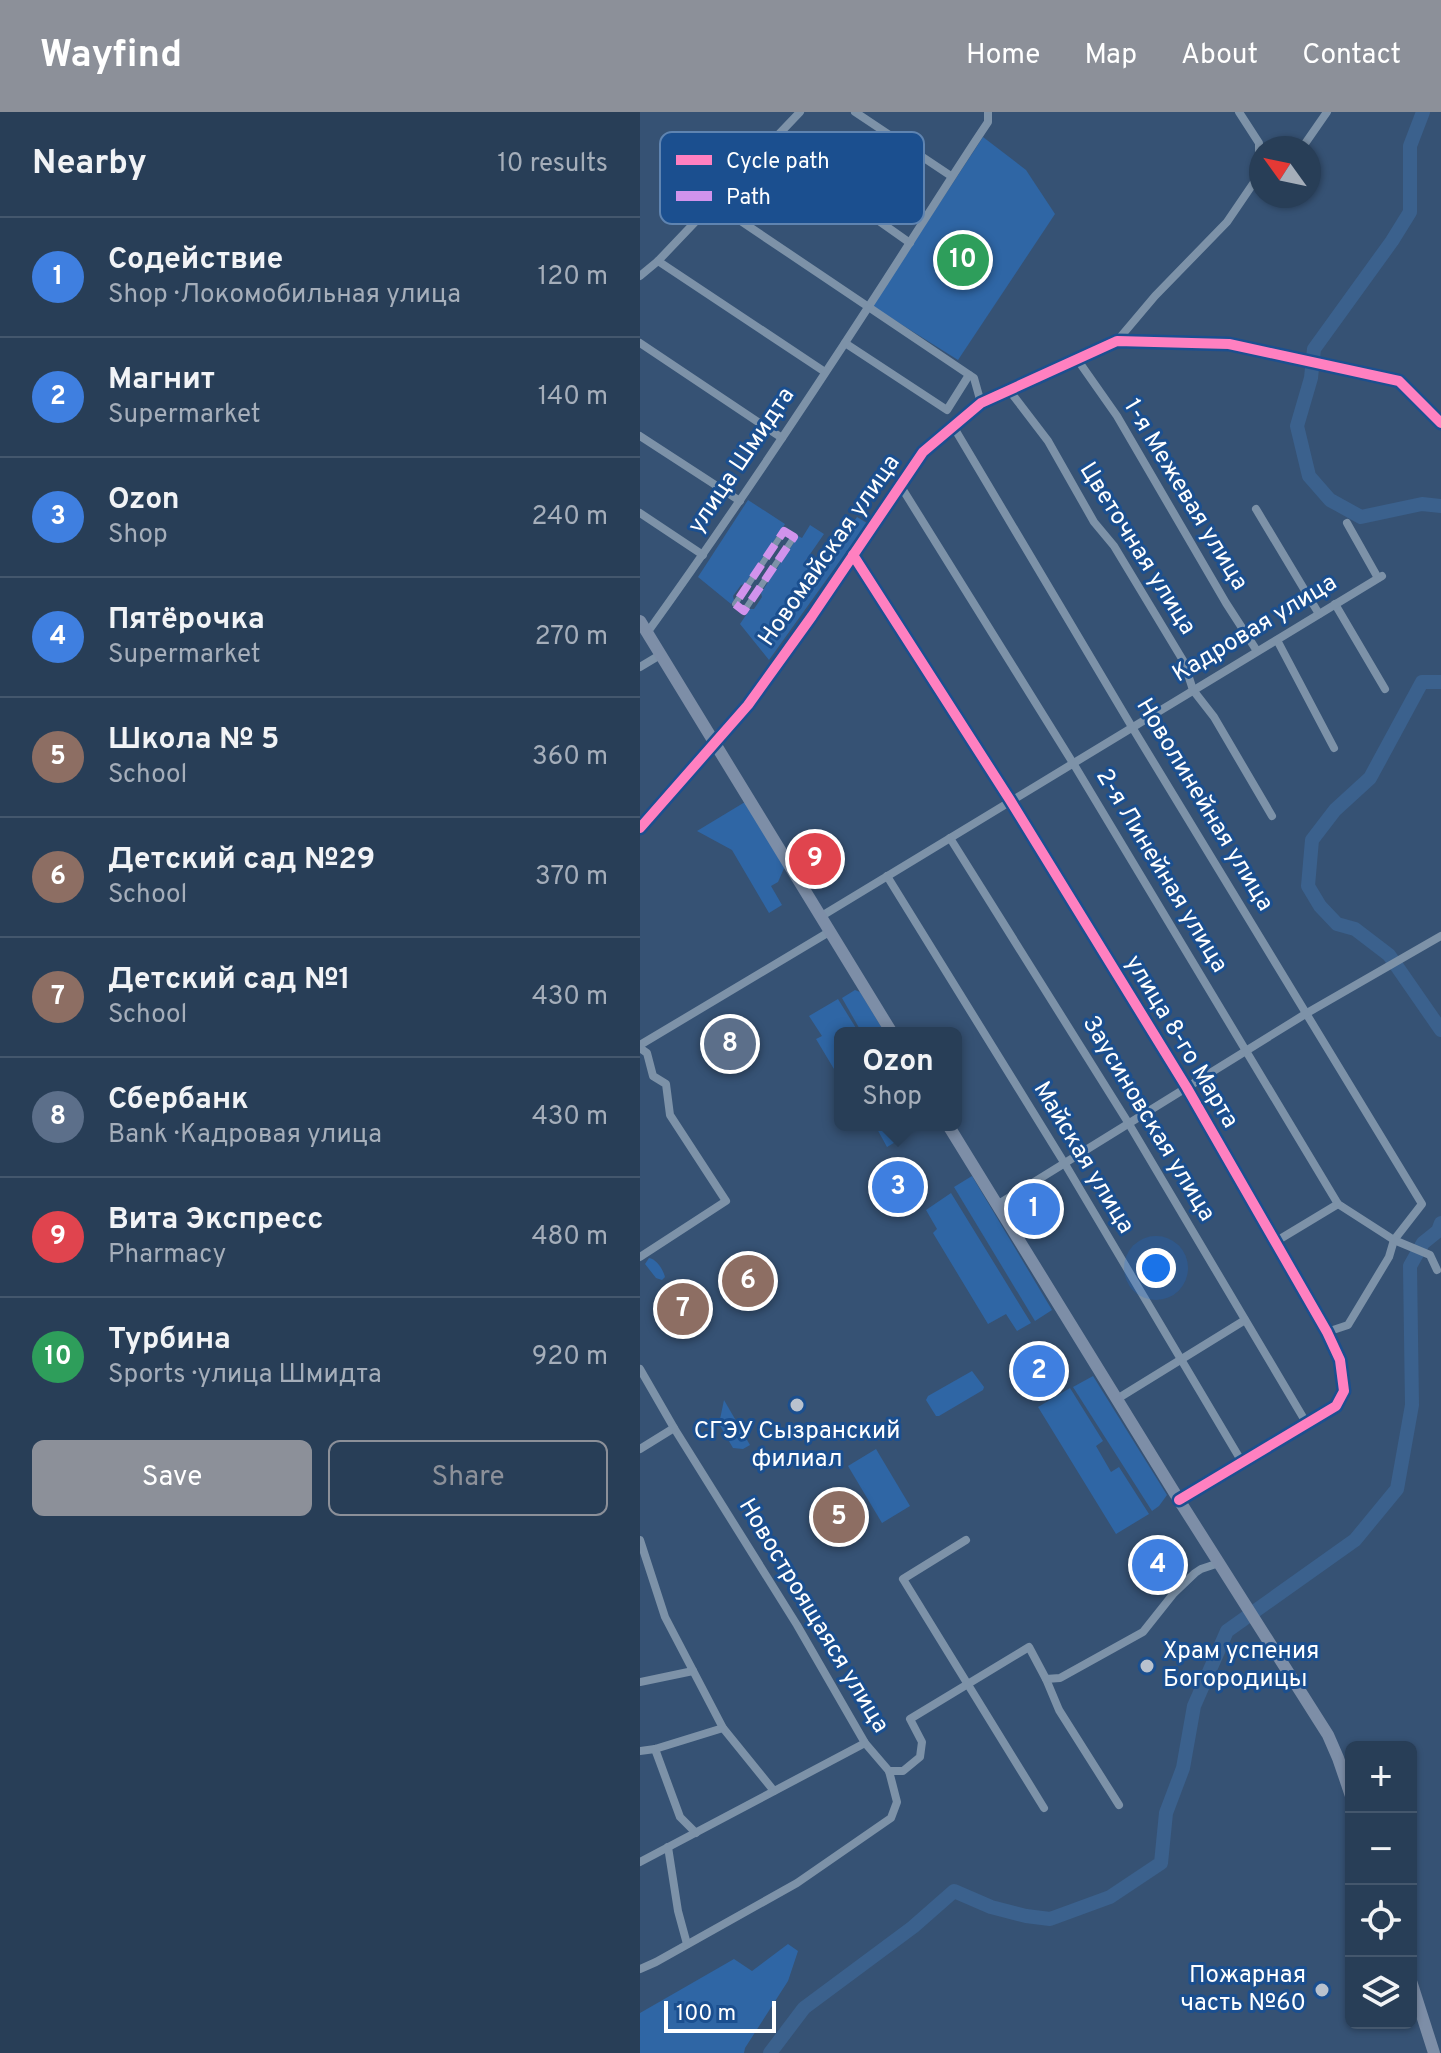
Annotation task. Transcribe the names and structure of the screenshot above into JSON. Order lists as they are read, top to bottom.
{
  "streets": {
    "street": [
      "улица Шмидта",
      "1-я Межевая улица",
      "Цветочная улица",
      "Новомайская улица",
      "Кадровая улица",
      "Новолинейная улица",
      "2-я Линейная улица",
      "улица 8-го Марта",
      "Заусиновская улица",
      "Майская улица",
      "Новостроящаяся улица"
    ]
  },
  "crossings": [
    ["1-я Межевая улица", "Новомайская улица"],
    ["1-я Межевая улица", "Кадровая улица"],
    ["Цветочная улица", "Новомайская улица"],
    ["Цветочная улица", "Кадровая улица"],
    ["Новомайская улица", "Новолинейная улица"],
    ["Новомайская улица", "2-я Линейная улица"],
    ["Новомайская улица", "улица 8-го Марта"],
    ["Кадровая улица", "Новолинейная улица"],
    ["Кадровая улица", "2-я Линейная улица"],
    ["Кадровая улица", "улица 8-го Марта"],
    ["Кадровая улица", "Заусиновская улица"],
    ["Кадровая улица", "Майская улица"],
    ["Новолинейная улица", "2-я Линейная улица"],
    ["улица 8-го Марта", "Заусиновская улица"],
    ["улица 8-го Марта", "Майская улица"]
  ],
  "places": ["СГЭУ Сызранский филиал", "Храм успения Богородицы", "Пожарная часть №60"],
  "legend": ["Cycle path", "Path"],
  "scale_bar": "100 m",
  "north": "top left",
  "page": {
    "header": "Wayfind",
    "nav": [
      "Home",
      "Map",
      "About",
      "Contact"
    ],
    "heading": ["Nearby", "10 results"],
    "list": [
      {
        "mark": "1",
        "name": "Содействие",
        "note": "Shop · Локомобильная улица",
        "value": "120 m"
      },
      {
        "mark": "2",
        "name": "Магнит",
        "note": "Supermarket",
        "value": "140 m"
      },
      {
        "mark": "3",
        "name": "Ozon",
        "note": "Shop",
        "value": "240 m"
      },
      {
        "mark": "4",
        "name": "Пятёрочка",
        "note": "Supermarket",
        "value": "270 m"
      },
      {
        "mark": "5",
        "name": "Школа № 5",
        "note": "School",
        "value": "360 m"
      },
      {
        "mark": "6",
        "name": "Детский сад №29",
        "note": "School",
        "value": "370 m"
      },
      {
        "mark": "7",
        "name": "Детский сад №1",
        "note": "School",
        "value": "430 m"
      },
      {
        "mark": "8",
        "name": "Сбербанк",
        "note": "Bank · Кадровая улица",
        "value": "430 m"
      },
      {
        "mark": "9",
        "name": "Вита Экспресс",
        "note": "Pharmacy",
        "value": "480 m"
      },
      {
        "mark": "10",
        "name": "Турбина",
        "note": "Sports · улица Шмидта",
        "value": "920 m"
      }
    ],
    "pins": [
      "10",
      "9",
      "8",
      "3",
      "1",
      "6",
      "7",
      "2",
      "5",
      "4"
    ],
    "popup": ["Ozon", "Shop"],
    "buttons": ["Save", "Share"],
    "map_buttons": ["+", "−"],
    "scale": "100 m"
  }
}
